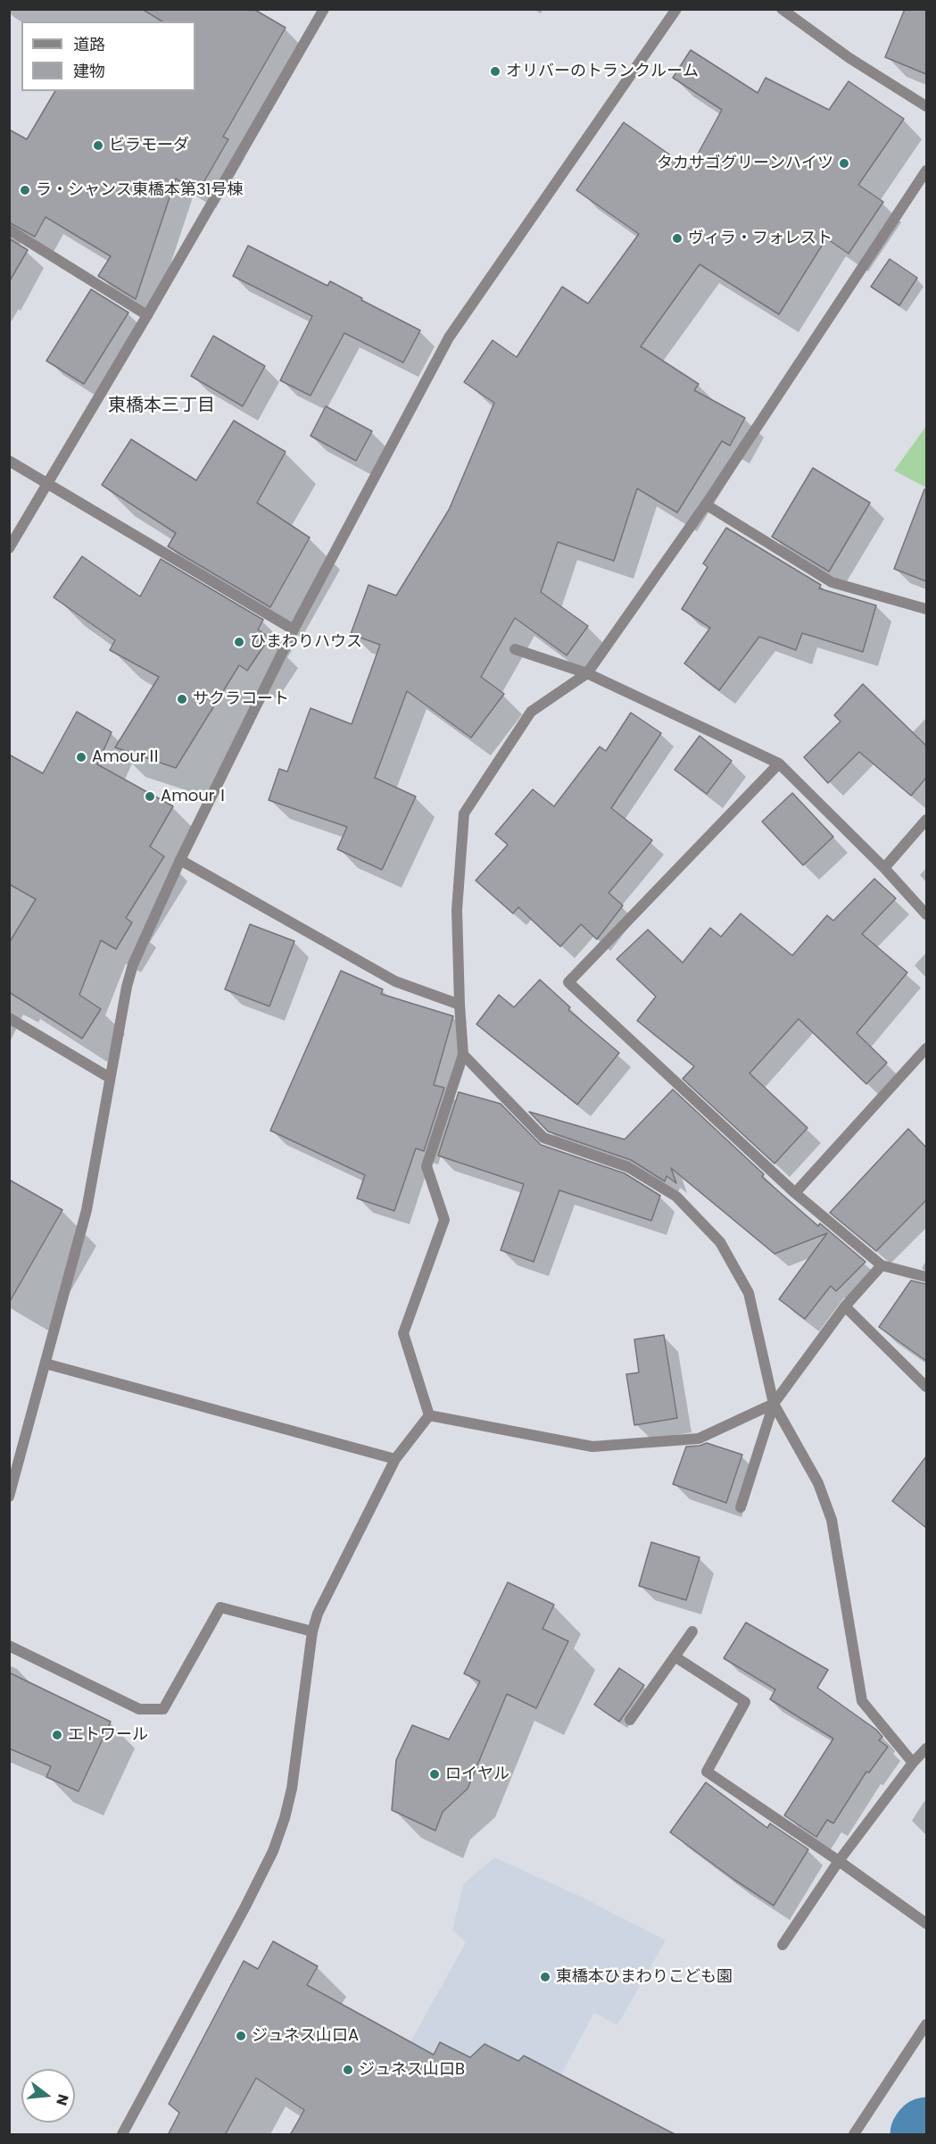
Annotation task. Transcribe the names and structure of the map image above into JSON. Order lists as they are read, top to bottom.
{
  "districts": ["東橋本三丁目"],
  "places": [
    "オリバーのトランクルーム",
    "ビラモーダ",
    "タカサゴグリーンハイツ",
    "ラ・シャンス東橋本第31号棟",
    "ヴィラ・フォレスト",
    "ひまわりハウス",
    "サクラコート",
    "AmourⅡ",
    "AmourⅠ",
    "エトワール",
    "ロイヤル",
    "東橋本ひまわりこども園",
    "ジュネス山口A",
    "ジュネス山口B"
  ],
  "legend": ["道路", "建物"],
  "north": "right"
}
